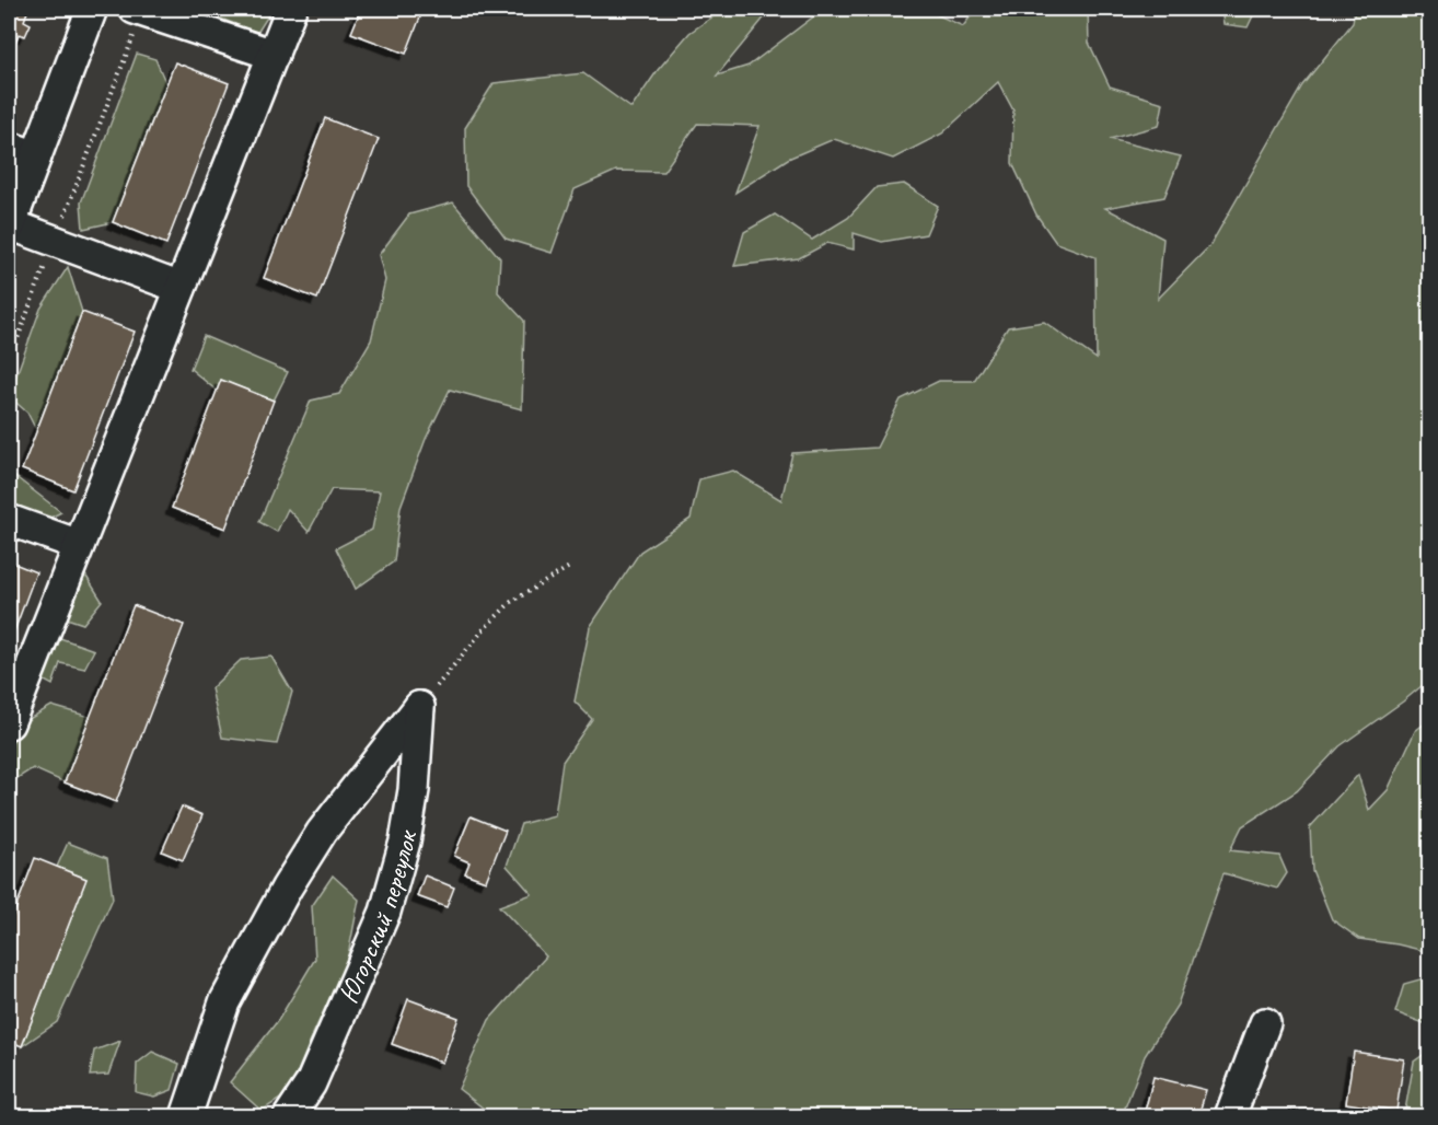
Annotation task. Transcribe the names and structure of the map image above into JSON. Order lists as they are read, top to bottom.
{
  "streets": {
    "street": ["Югорский переулок"]
  }
}
